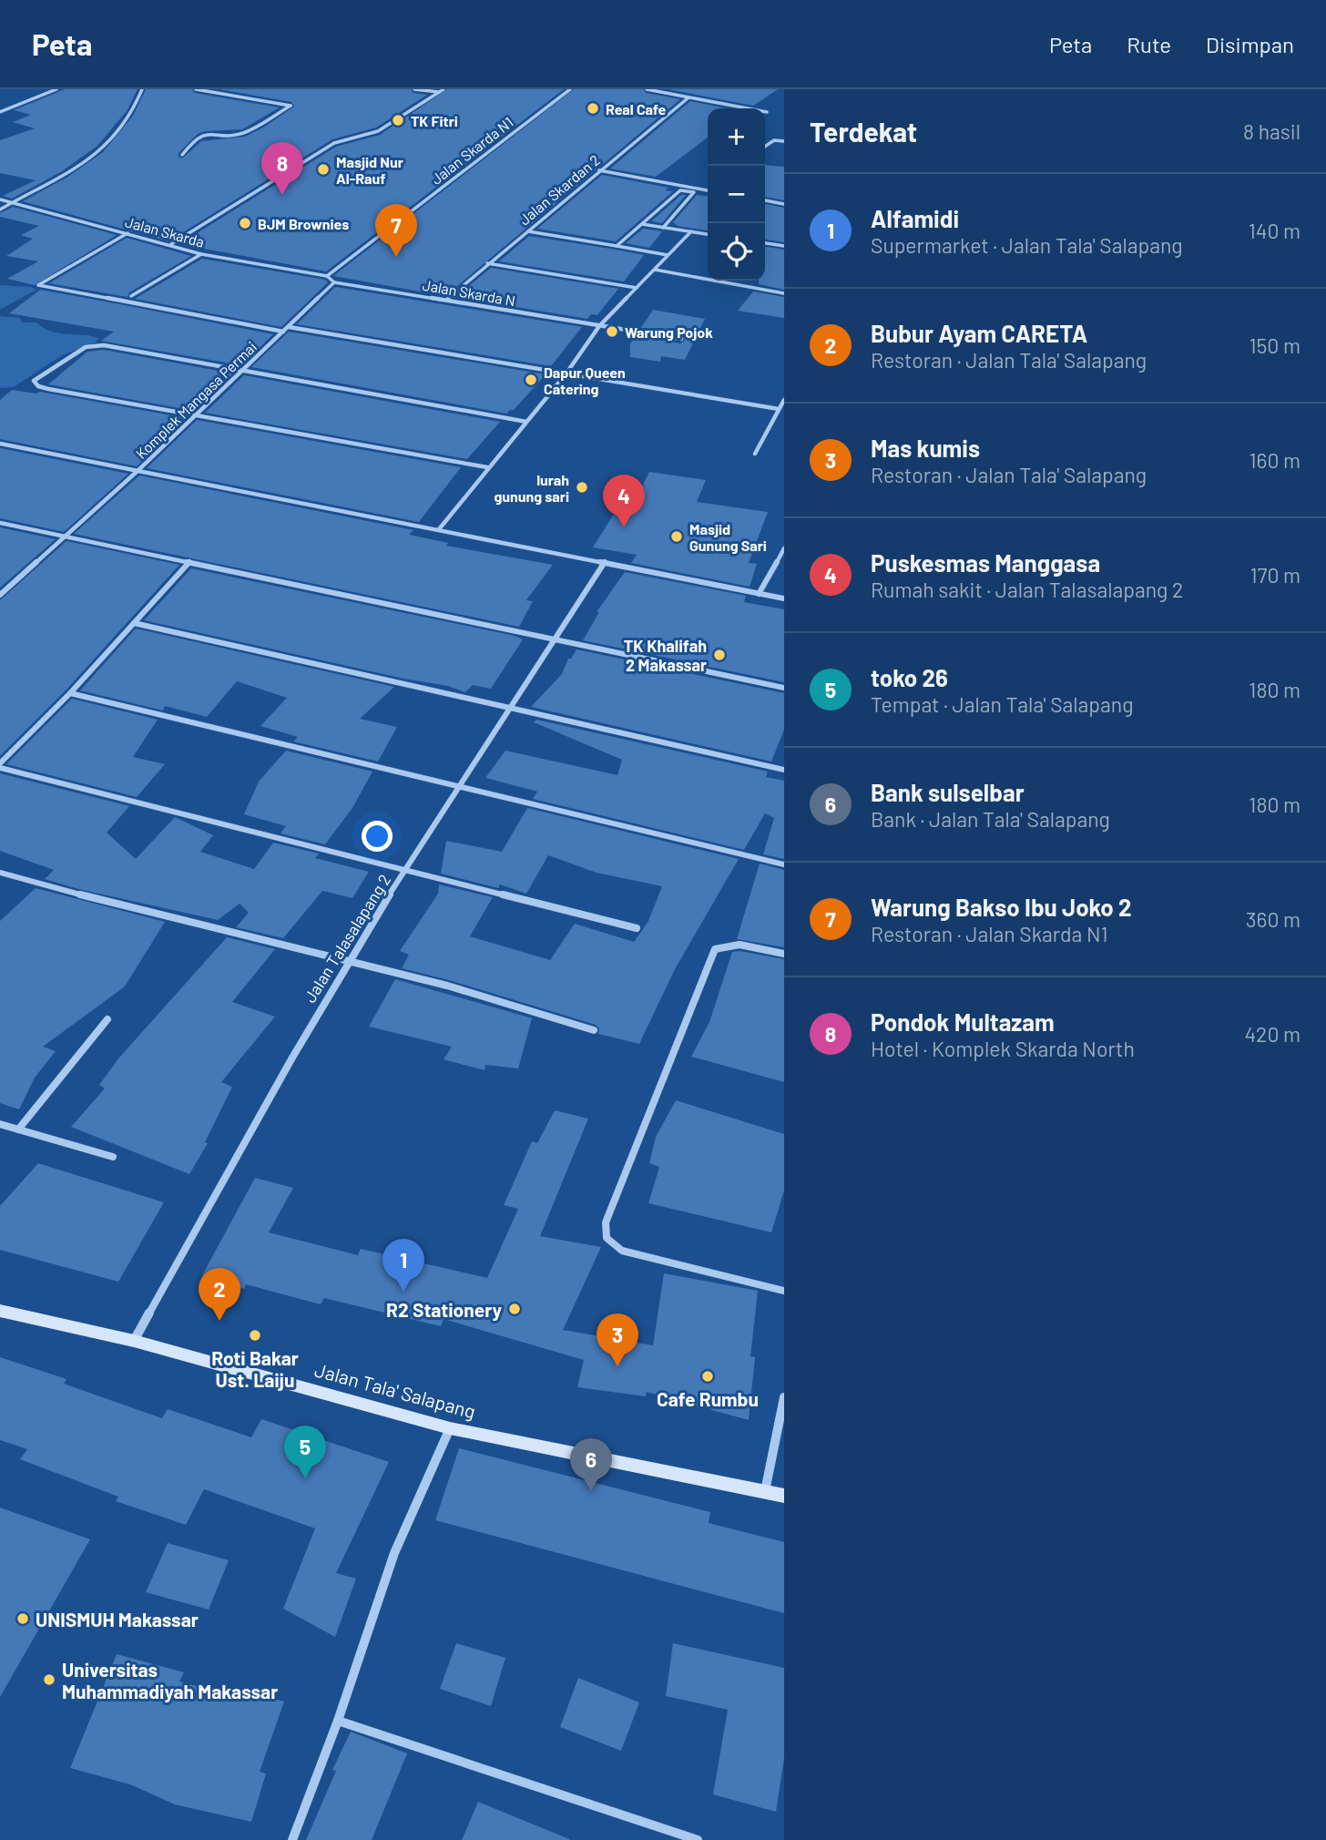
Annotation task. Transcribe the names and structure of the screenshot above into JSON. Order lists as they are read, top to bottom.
{
  "streets": {
    "main road": ["Jalan Tala' Salapang"],
    "street": [
      "Jalan Skarda N1",
      "Jalan Skardan 2",
      "Jalan Skarda",
      "Jalan Skarda N",
      "Komplek Mangasa Permai",
      "Jalan Talasalapang 2"
    ]
  },
  "crossings": [
    ["Jalan Skarda N1", "Jalan Skarda"],
    ["Jalan Skardan 2", "Jalan Skarda N"],
    ["Jalan Skarda N", "Komplek Mangasa Permai"],
    ["Jalan Talasalapang 2", "Jalan Tala' Salapang"]
  ],
  "places": [
    "Real Cafe",
    "TK Fitri",
    "Masjid Nur Al-Rauf",
    "BJM Brownies",
    "Warung Pojok",
    "Dapur Queen Catering",
    "lurah gunung sari",
    "Masjid Gunung Sari",
    "TK Khalifah 2 Makassar",
    "R2 Stationery",
    "Roti Bakar Ust. Laiju",
    "Cafe Rumbu",
    "UNISMUH Makassar",
    "Universitas Muhammadiyah Makassar"
  ],
  "page": {
    "header": "Peta",
    "nav": ["Peta", "Rute", "Disimpan"],
    "heading": ["Terdekat", "8 hasil"],
    "map_buttons": ["+", "−"],
    "pins": [
      "8",
      "7",
      "4",
      "1",
      "2",
      "3",
      "5",
      "6"
    ],
    "list": [
      {
        "mark": "1",
        "name": "Alfamidi",
        "note": "Supermarket · Jalan Tala' Salapang",
        "value": "140 m"
      },
      {
        "mark": "2",
        "name": "Bubur Ayam CARETA",
        "note": "Restoran · Jalan Tala' Salapang",
        "value": "150 m"
      },
      {
        "mark": "3",
        "name": "Mas kumis",
        "note": "Restoran · Jalan Tala' Salapang",
        "value": "160 m"
      },
      {
        "mark": "4",
        "name": "Puskesmas Manggasa",
        "note": "Rumah sakit · Jalan Talasalapang 2",
        "value": "170 m"
      },
      {
        "mark": "5",
        "name": "toko 26",
        "note": "Tempat · Jalan Tala' Salapang",
        "value": "180 m"
      },
      {
        "mark": "6",
        "name": "Bank sulselbar",
        "note": "Bank · Jalan Tala' Salapang",
        "value": "180 m"
      },
      {
        "mark": "7",
        "name": "Warung Bakso Ibu Joko 2",
        "note": "Restoran · Jalan Skarda N1",
        "value": "360 m"
      },
      {
        "mark": "8",
        "name": "Pondok Multazam",
        "note": "Hotel · Komplek Skarda North",
        "value": "420 m"
      }
    ]
  }
}
